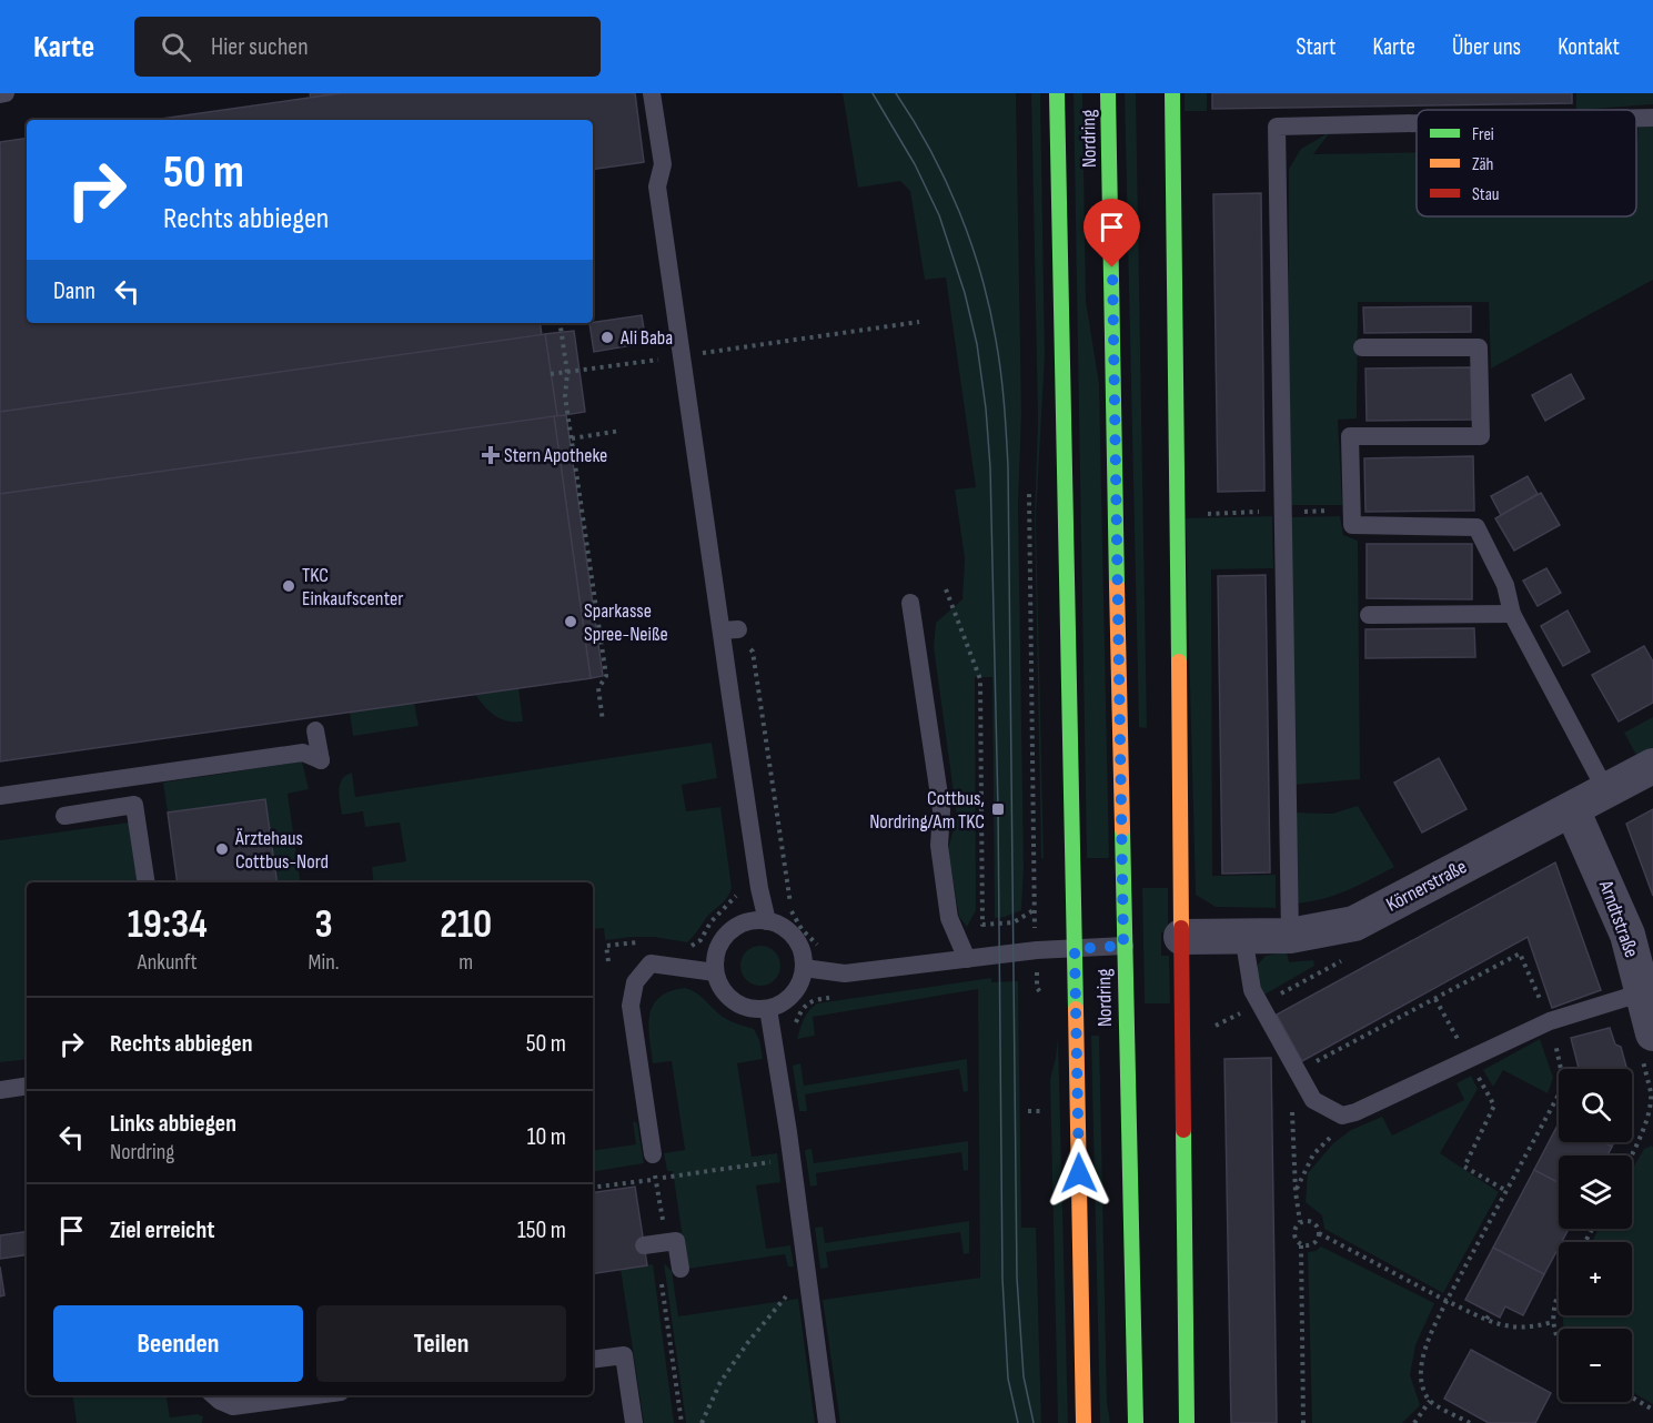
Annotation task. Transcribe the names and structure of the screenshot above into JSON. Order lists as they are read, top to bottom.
{
  "streets": {
    "main road": ["Nordring"],
    "street": ["Körnerstraße", "Arndtstraße"]
  },
  "crossings": [
    ["Körnerstraße", "Arndtstraße"]
  ],
  "places": {
    "other": [
      "Ali Baba",
      "TKC Einkaufscenter",
      "Sparkasse Spree-Neiße",
      "Ärztehaus Cottbus-Nord"
    ],
    "health": ["Stern Apotheke"],
    "transit": ["Cottbus, Nordring/Am TKC"]
  },
  "legend": ["Frei", "Zäh", "Stau"],
  "page": {
    "header": "Karte",
    "search": "Hier suchen",
    "nav": [
      "Start",
      "Karte",
      "Über uns",
      "Kontakt"
    ],
    "turn": ["50 m", "Rechts abbiegen"],
    "then": "Dann",
    "eta": [
      "19:34",
      "Ankunft",
      "3",
      "Min.",
      "210",
      "m"
    ],
    "list": [
      {
        "name": "Rechts abbiegen",
        "value": "50 m"
      },
      {
        "name": "Links abbiegen",
        "note": "Nordring",
        "value": "10 m"
      },
      {
        "name": "Ziel erreicht",
        "value": "150 m"
      }
    ],
    "map_buttons": ["+", "−"],
    "buttons": ["Beenden", "Teilen"]
  }
}
